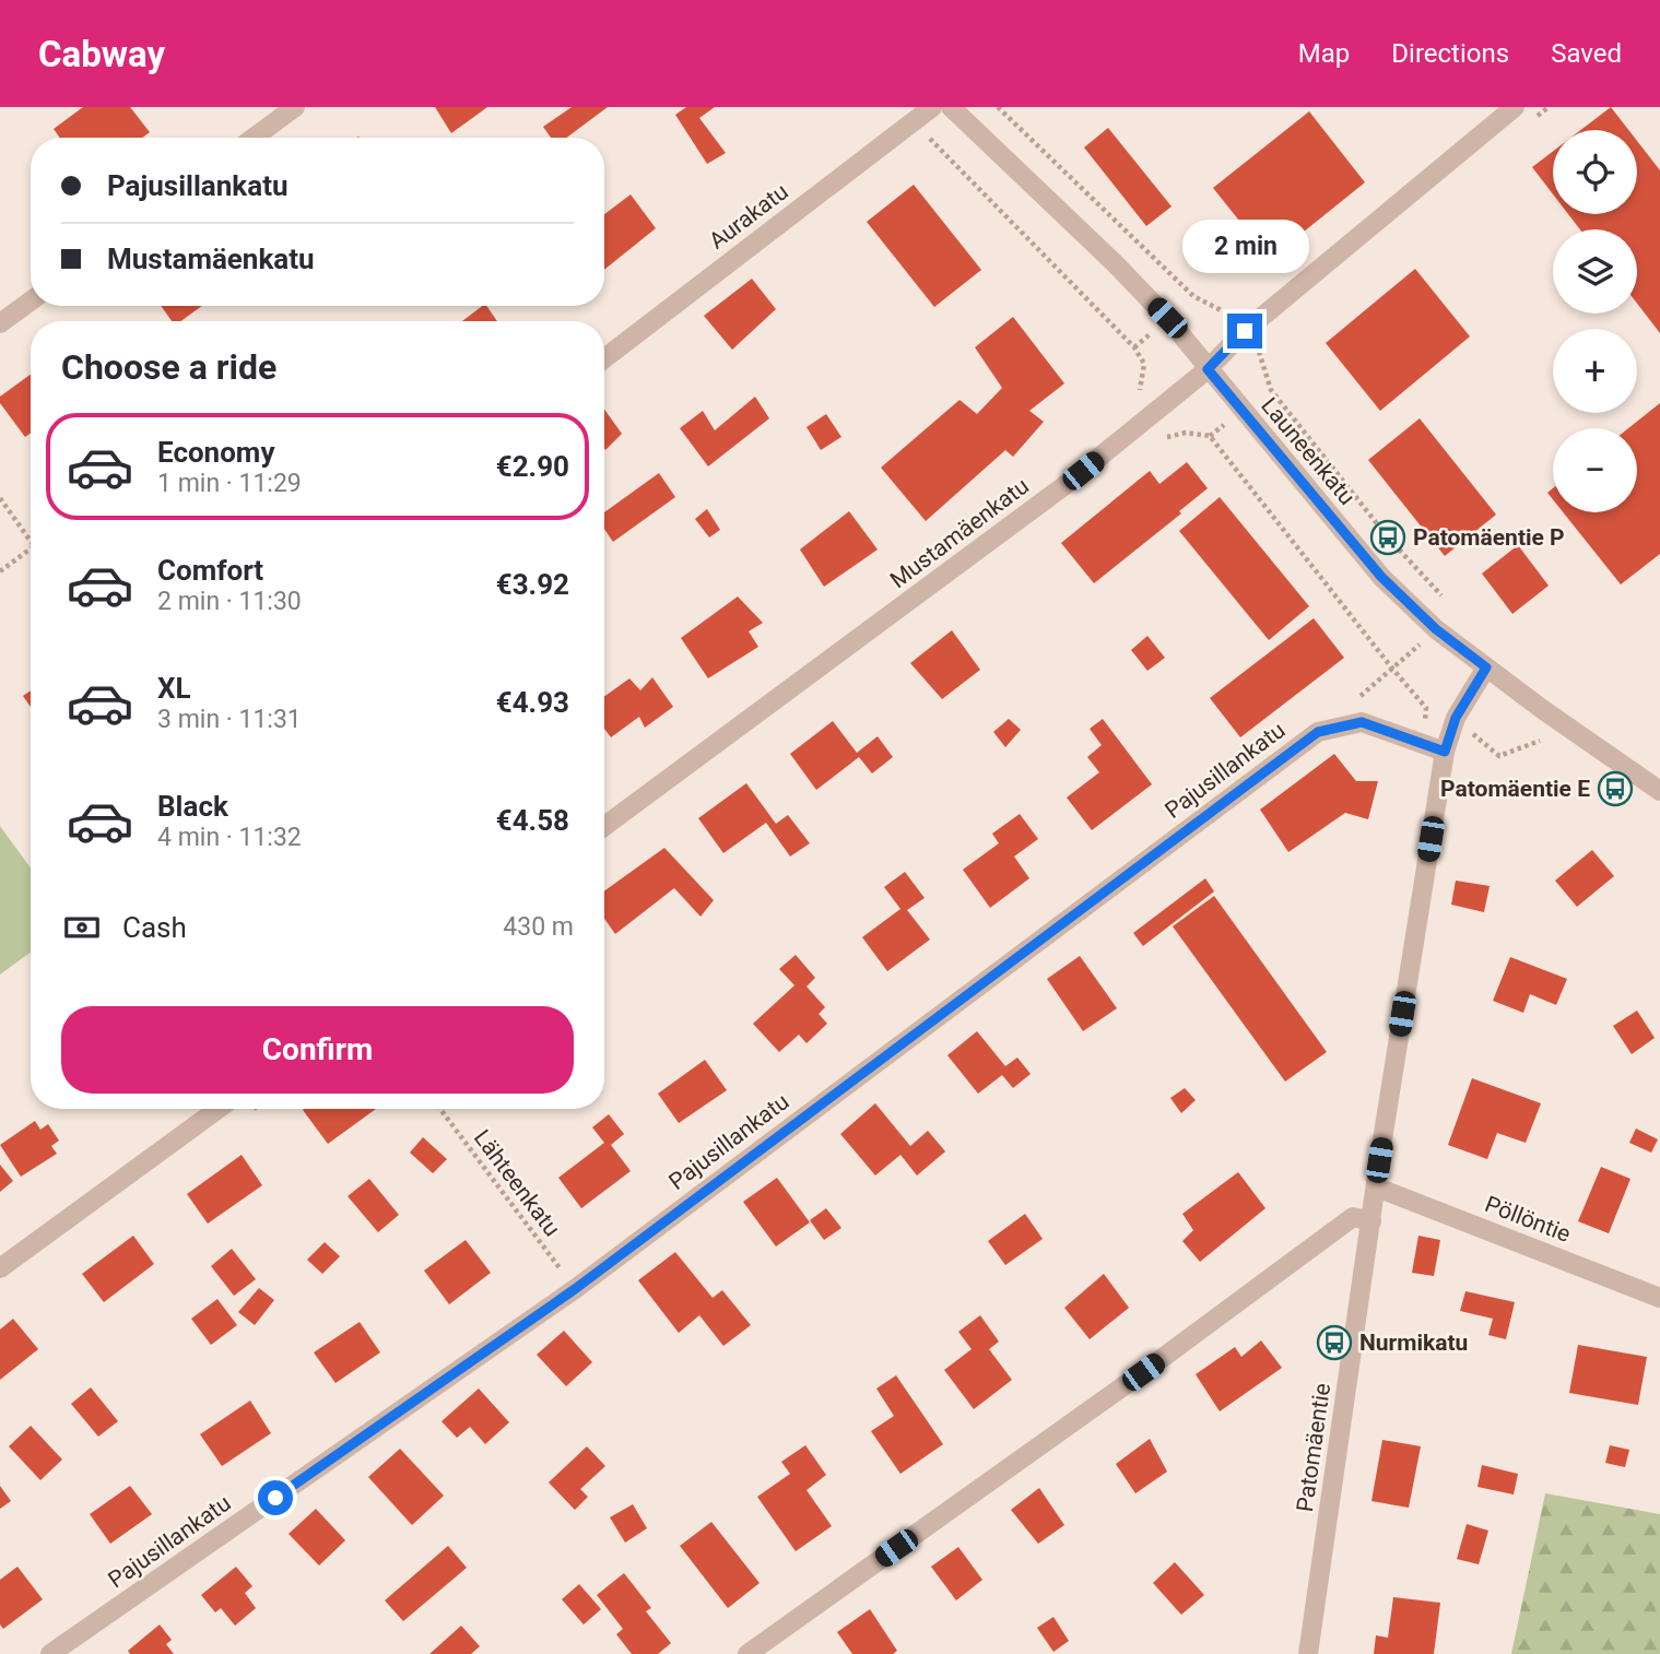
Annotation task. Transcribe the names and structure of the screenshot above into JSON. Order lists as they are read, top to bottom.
{
  "streets": {
    "street": [
      "Aurakatu",
      "Launeenkatu",
      "Mustamäenkatu",
      "Pajusillankatu",
      "Pöllöntie",
      "Patomäentie"
    ],
    "path": ["Lähteenkatu"]
  },
  "crossings": [
    ["Launeenkatu", "Mustamäenkatu"],
    ["Launeenkatu", "Patomäentie"],
    ["Pajusillankatu", "Lähteenkatu"],
    ["Pajusillankatu", "Patomäentie"],
    ["Pöllöntie", "Patomäentie"]
  ],
  "places": {
    "bus stop": ["Patomäentie P", "Patomäentie E", "Nurmikatu"]
  },
  "page": {
    "header": "Cabway",
    "nav": ["Map", "Directions", "Saved"],
    "map_buttons": ["+", "−"],
    "banner": ["Pajusillankatu", "Mustamäenkatu"],
    "bubble": "2 min",
    "heading": "Choose a ride",
    "list": [
      {
        "name": "Economy",
        "note": "1 min · 11:29",
        "value": "€2.90"
      },
      {
        "name": "Comfort",
        "note": "2 min · 11:30",
        "value": "€3.92"
      },
      {
        "name": "XL",
        "note": "3 min · 11:31",
        "value": "€4.93"
      },
      {
        "name": "Black",
        "note": "4 min · 11:32",
        "value": "€4.58"
      }
    ],
    "pay": ["Cash", "430 m"],
    "buttons": "Confirm"
  }
}
